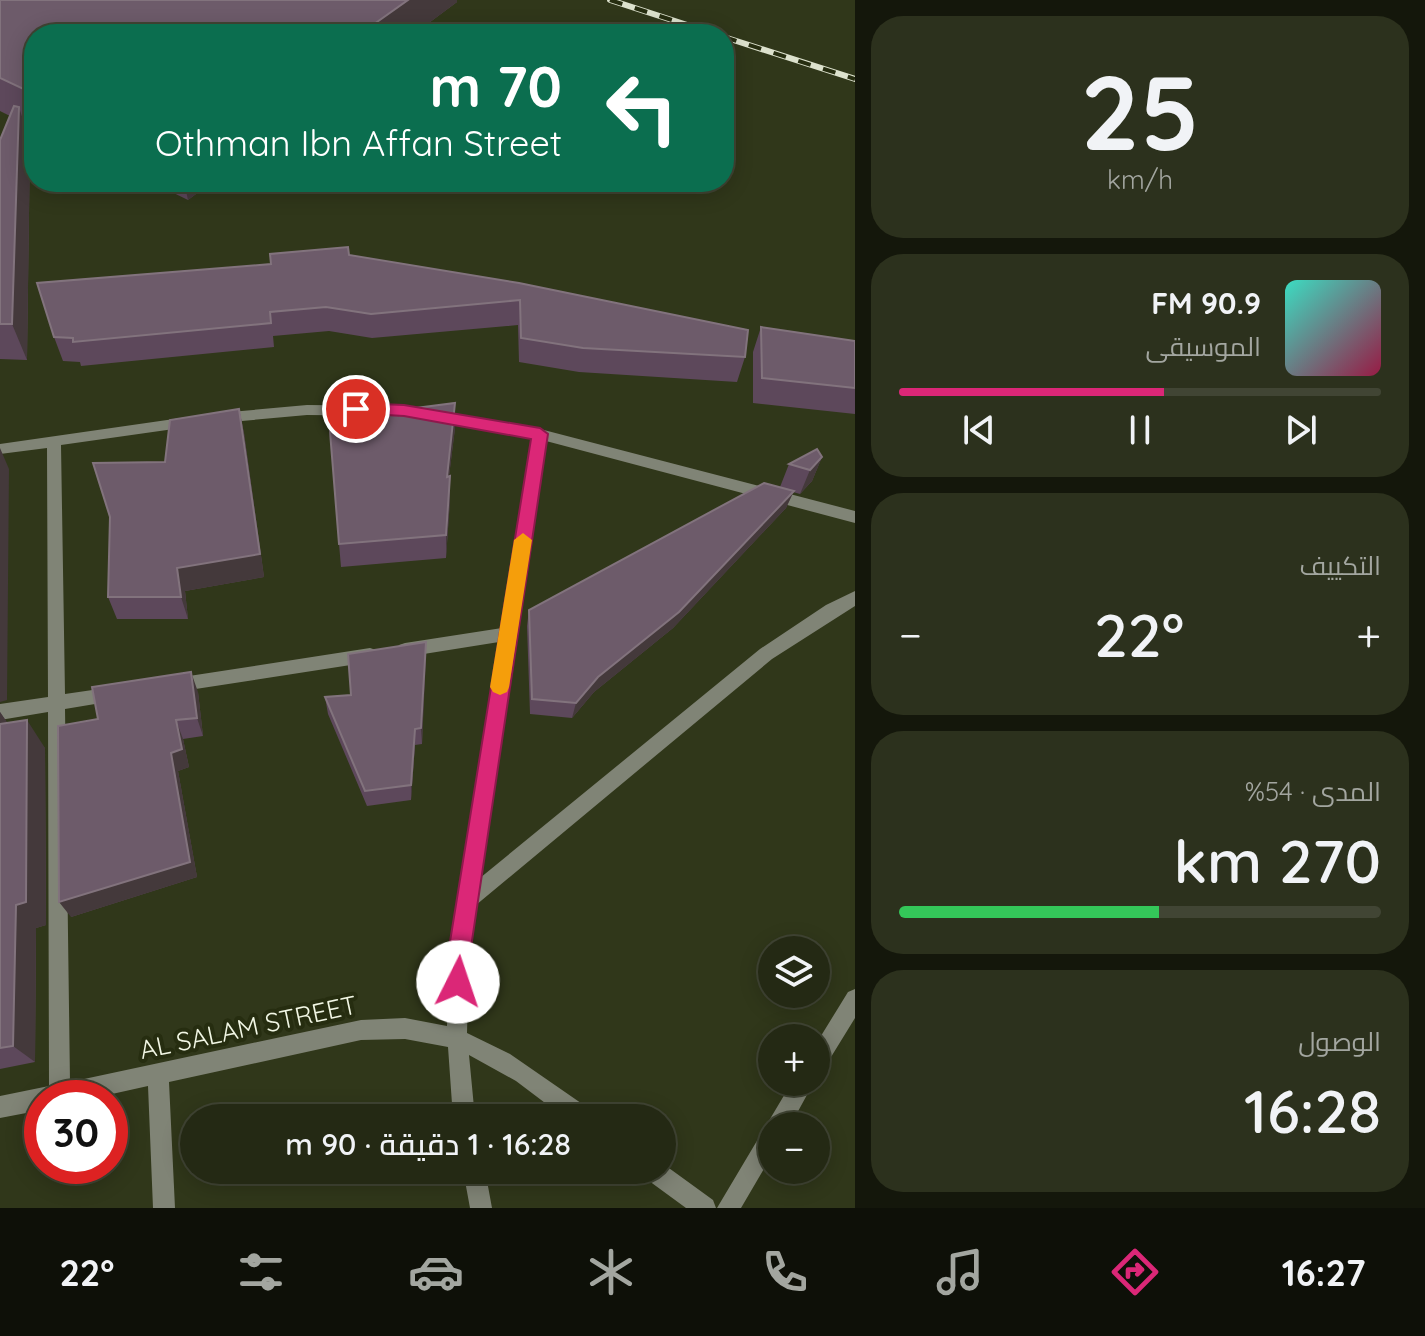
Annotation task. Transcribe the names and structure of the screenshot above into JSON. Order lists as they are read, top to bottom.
{
  "streets": {
    "street": ["AL SALAM STREET"]
  },
  "page": {
    "tile": [
      ["25", "km/h"],
      "التكييف",
      ["المدى · 54%", "270 km"],
      ["الوصول", "16:28"]
    ],
    "turn": ["70 m", "Othman Ibn Affan Street"],
    "song": ["90.9 FM", "الموسيقى"],
    "heat": ["−", "22°", "+"],
    "map_buttons": ["+", "−"],
    "limit": "30",
    "trip": "16:28 · 1 دقيقة · 90 m",
    "tabs": ["16:27", "22°"]
  }
}
